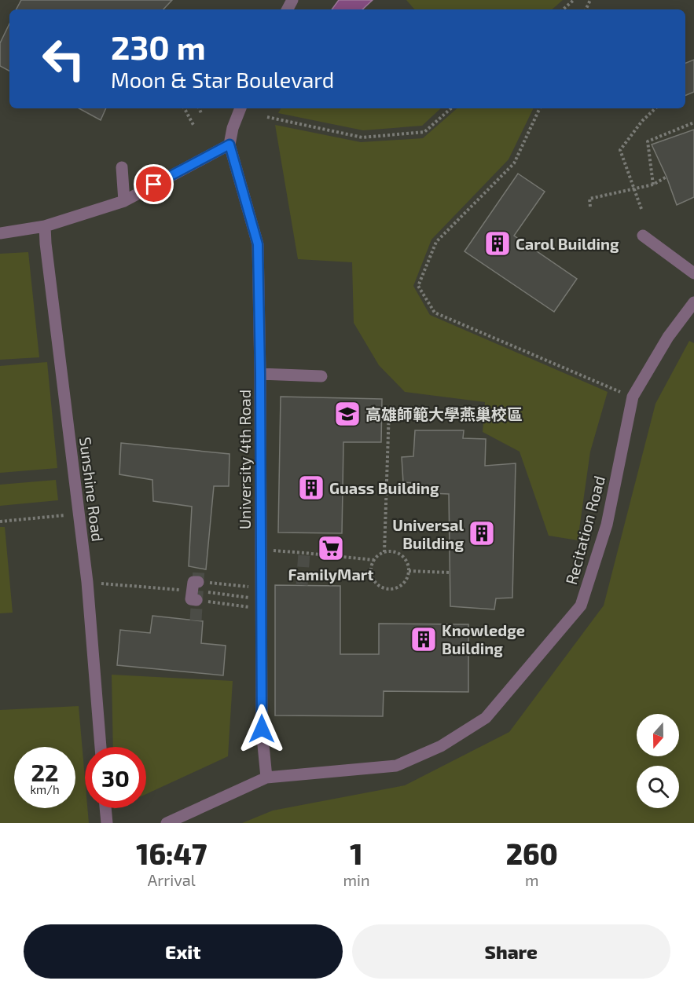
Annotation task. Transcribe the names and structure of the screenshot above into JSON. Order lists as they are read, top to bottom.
{
  "streets": {
    "street": ["University 4th Road", "Sunshine Road", "Recitation Road"]
  },
  "crossings": [
    ["University 4th Road", "Recitation Road"]
  ],
  "places": {
    "building": [
      "Carol Building",
      "Guass Building",
      "Universal Building",
      "Knowledge Building"
    ],
    "school or university": ["高雄師範大學燕巢校區"],
    "supermarket": ["FamilyMart"]
  },
  "north": "bottom",
  "page": {
    "turn": ["230 m", "Moon & Star Boulevard"],
    "speed": "22 km/h",
    "limit": "30",
    "eta": [
      "16:47",
      "Arrival",
      "1",
      "min",
      "260",
      "m"
    ],
    "buttons": ["Exit", "Share"]
  }
}
